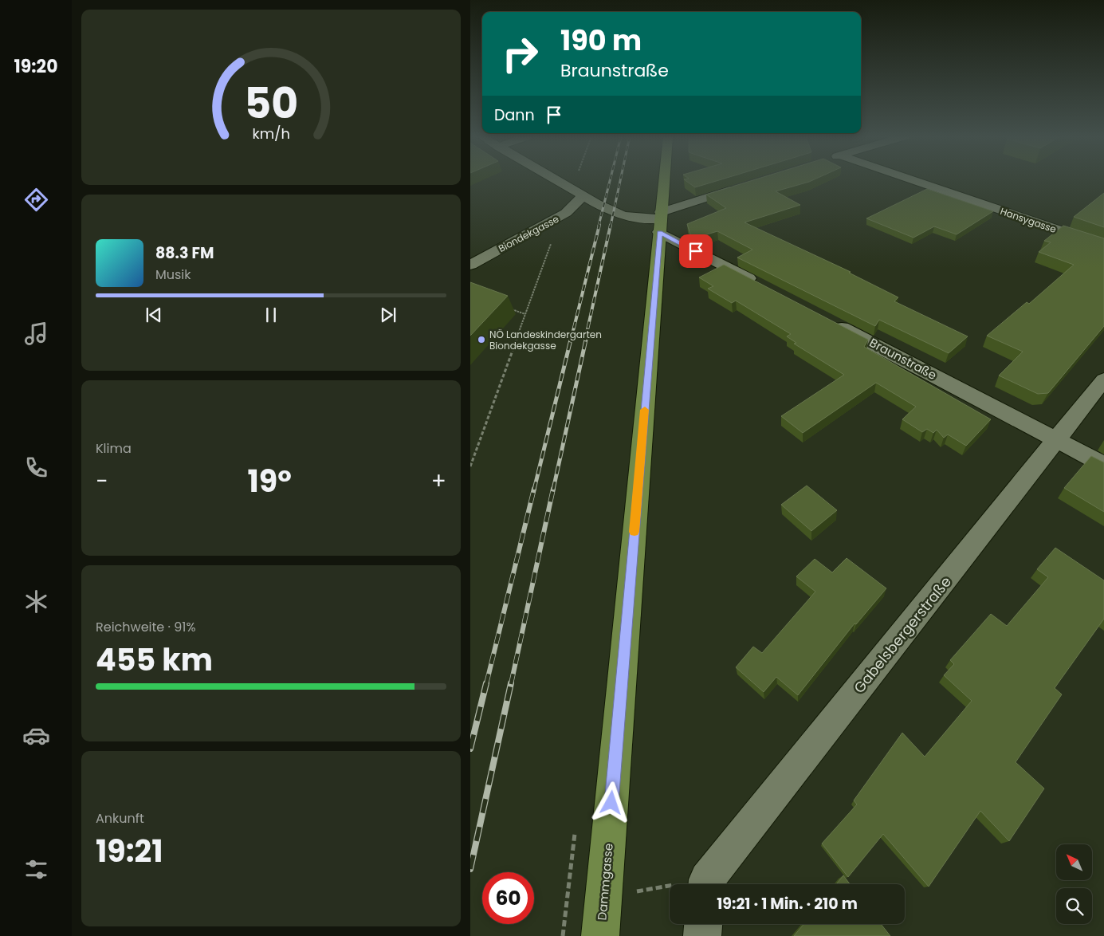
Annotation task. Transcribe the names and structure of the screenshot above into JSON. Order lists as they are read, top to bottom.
{
  "streets": {
    "main road": ["Dammgasse"],
    "street": [
      "Hansygasse",
      "Biondekgasse",
      "Braunstraße",
      "Gabelsbergerstraße"
    ]
  },
  "crossings": [
    ["Braunstraße", "Gabelsbergerstraße"]
  ],
  "places": ["NÖ Landeskindergarten Biondekgasse"],
  "north": "top left",
  "page": {
    "tabs": "19:20",
    "turn": ["190 m", "Braunstraße"],
    "then": "Dann",
    "song": ["88.3 FM", "Musik"],
    "tile": [
      "Klima",
      ["Reichweite · 91%", "455 km"],
      ["Ankunft", "19:21"]
    ],
    "heat": ["−", "19°", "+"],
    "limit": "60",
    "trip": "19:21 · 1 Min. · 210 m",
    "gauge": ["50", "km/h"]
  }
}
